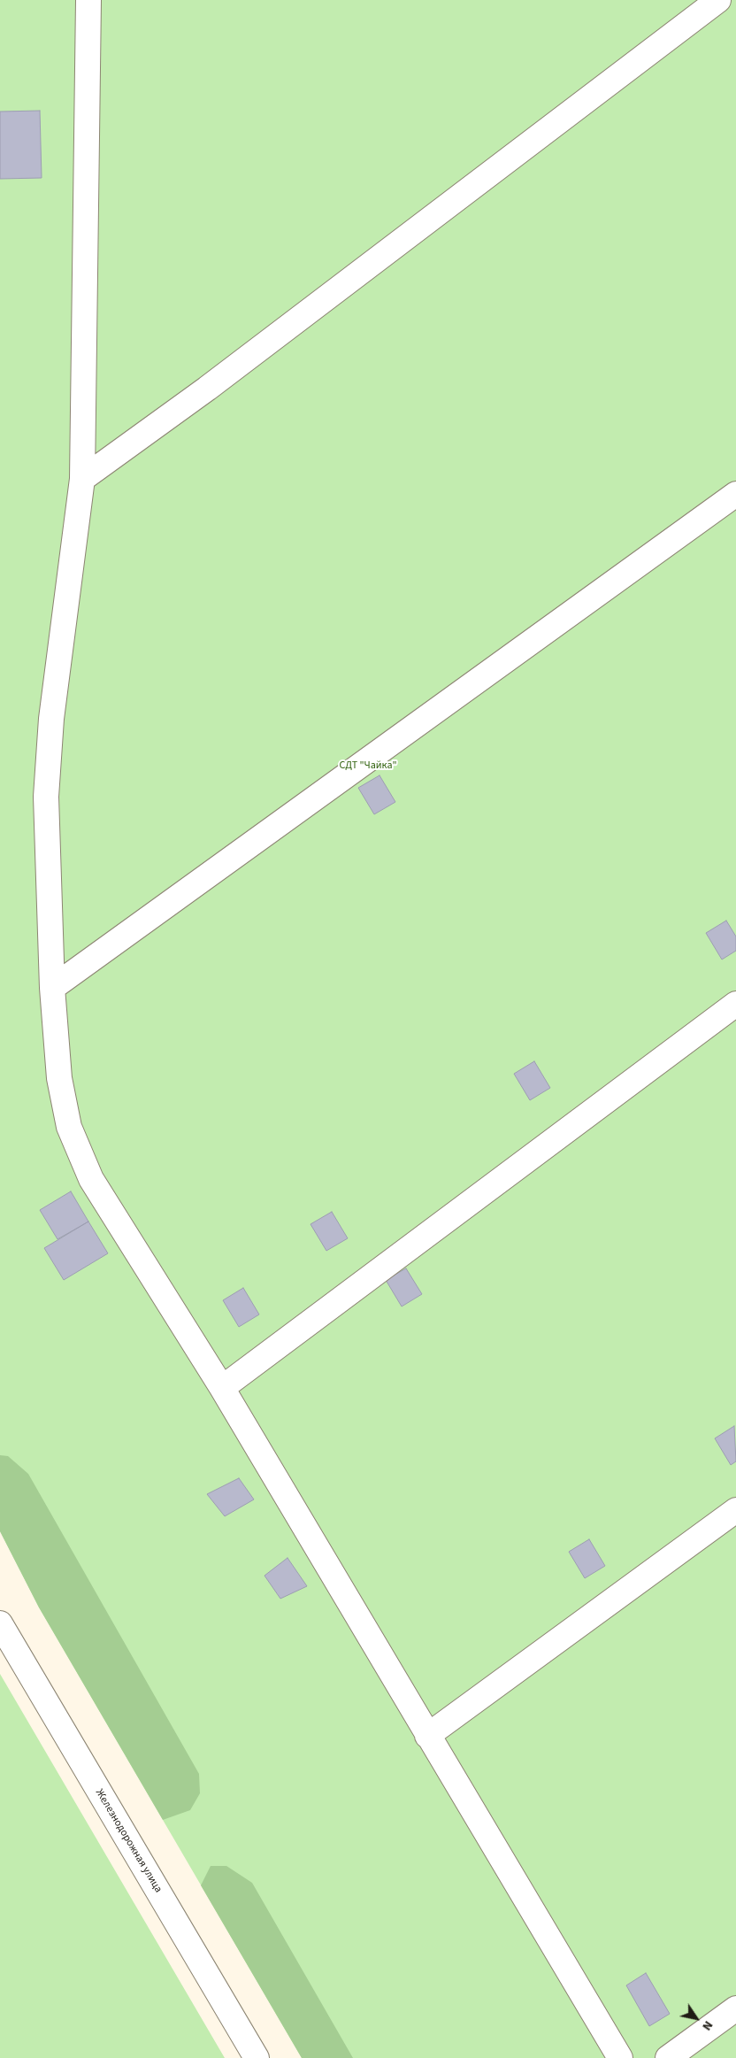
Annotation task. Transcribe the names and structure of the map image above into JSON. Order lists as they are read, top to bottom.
{
  "streets": {
    "main road": ["Железнодорожная улица"]
  },
  "parks": ["СДТ \"Чайка\""],
  "north": "bottom right"
}
